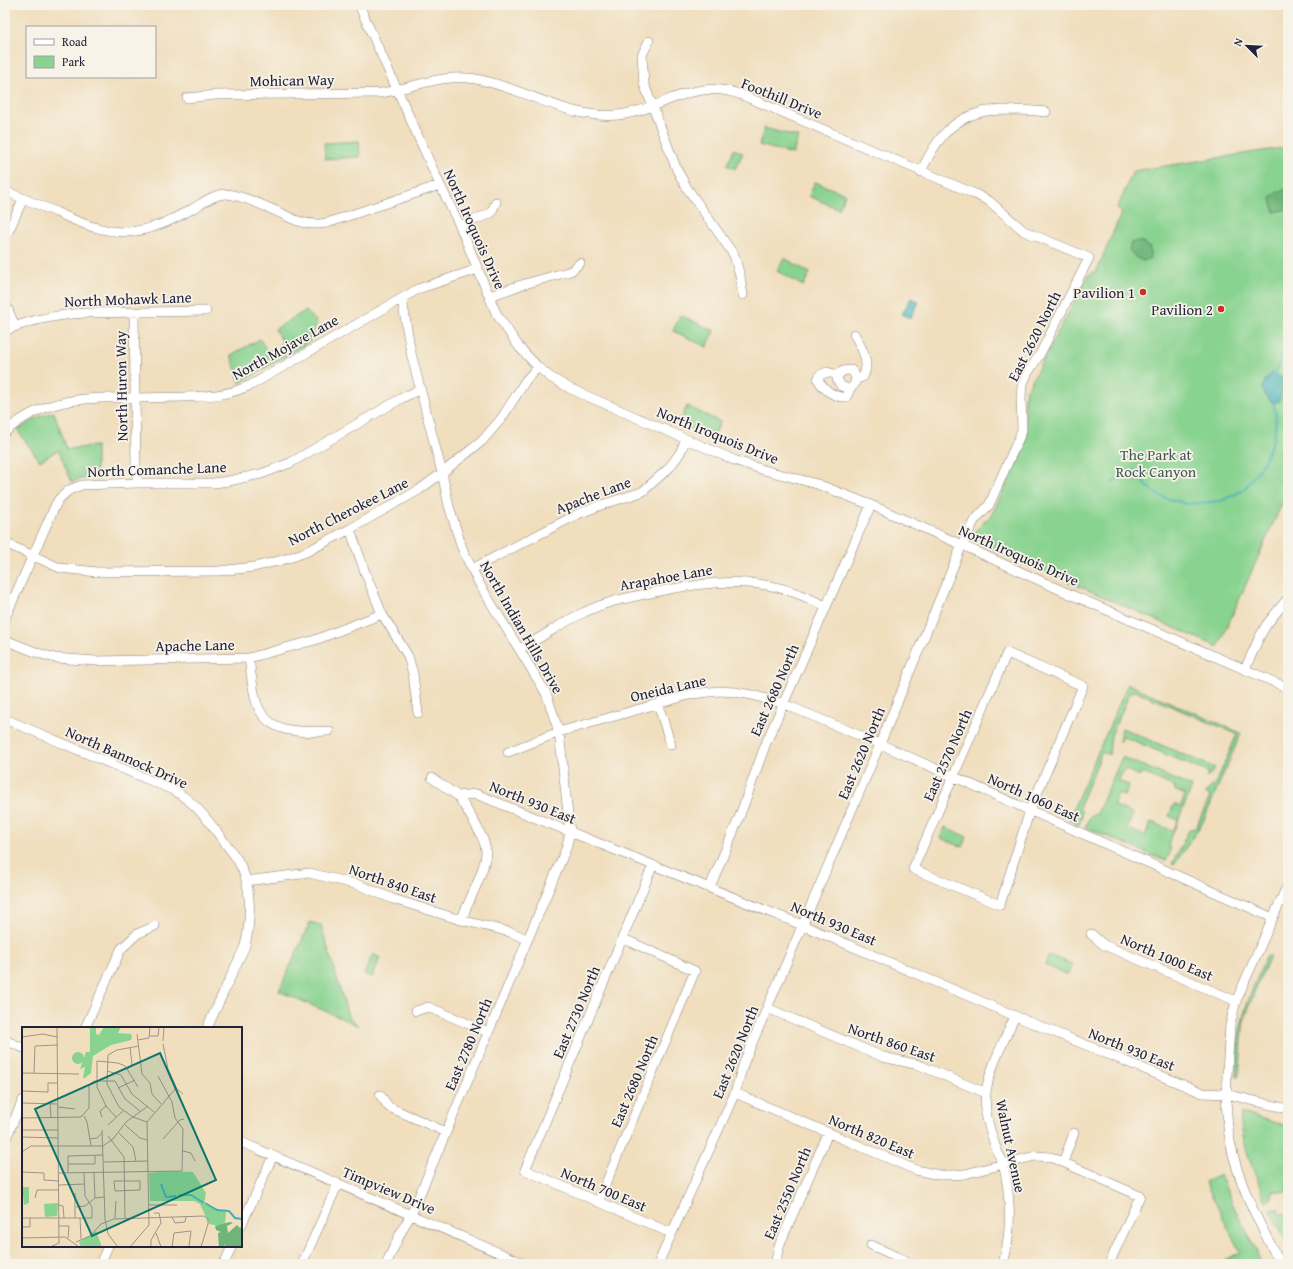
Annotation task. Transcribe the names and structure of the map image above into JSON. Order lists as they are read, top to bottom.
{
  "streets": {
    "street": [
      "Mohican Way",
      "Foothill Drive",
      "North Iroquois Drive",
      "North Mohawk Lane",
      "East 2620 North",
      "North Mojave Lane",
      "North Huron Way",
      "North Comanche Lane",
      "Apache Lane",
      "North Cherokee Lane",
      "Arapahoe Lane",
      "North Indian Hills Drive",
      "Oneida Lane",
      "East 2680 North",
      "East 2570 North",
      "North Bannock Drive",
      "North 1060 East",
      "North 930 East",
      "North 840 East",
      "North 1000 East",
      "East 2730 North",
      "North 860 East",
      "East 2780 North",
      "North 820 East",
      "Walnut Avenue",
      "North 700 East",
      "Timpview Drive",
      "East 2550 North"
    ]
  },
  "crossings": [
    ["Mohican Way", "Foothill Drive"],
    ["Mohican Way", "North Iroquois Drive"],
    ["Foothill Drive", "North Iroquois Drive"],
    ["Foothill Drive", "East 2620 North"],
    ["North Iroquois Drive", "East 2620 North"],
    ["North Iroquois Drive", "North Mojave Lane"],
    ["North Iroquois Drive", "Apache Lane"],
    ["North Iroquois Drive", "North Cherokee Lane"],
    ["North Iroquois Drive", "East 2680 North"],
    ["North Mohawk Lane", "North Huron Way"],
    ["East 2620 North", "North 1060 East"],
    ["East 2620 North", "North 930 East"],
    ["East 2620 North", "North 860 East"],
    ["East 2620 North", "North 820 East"],
    ["East 2620 North", "North 700 East"],
    ["North Mojave Lane", "North Huron Way"],
    ["North Mojave Lane", "North Indian Hills Drive"],
    ["North Huron Way", "North Comanche Lane"],
    ["North Comanche Lane", "North Cherokee Lane"],
    ["North Comanche Lane", "North Indian Hills Drive"],
    ["Apache Lane", "North Indian Hills Drive"],
    ["North Cherokee Lane", "North Indian Hills Drive"],
    ["Arapahoe Lane", "North Indian Hills Drive"],
    ["Arapahoe Lane", "East 2680 North"],
    ["North Indian Hills Drive", "Oneida Lane"],
    ["North Indian Hills Drive", "North 930 East"],
    ["North Indian Hills Drive", "East 2780 North"],
    ["Oneida Lane", "East 2680 North"],
    ["Oneida Lane", "North 1060 East"],
    ["East 2680 North", "North 1060 East"],
    ["East 2680 North", "North 930 East"],
    ["East 2680 North", "East 2730 North"],
    ["East 2680 North", "North 700 East"],
    ["East 2570 North", "North 1060 East"],
    ["North Bannock Drive", "North 840 East"],
    ["North 930 East", "East 2730 North"],
    ["North 930 East", "East 2780 North"],
    ["North 930 East", "Walnut Avenue"],
    ["North 840 East", "East 2780 North"],
    ["East 2730 North", "North 700 East"],
    ["North 860 East", "Walnut Avenue"],
    ["East 2780 North", "Timpview Drive"],
    ["North 820 East", "Walnut Avenue"],
    ["North 820 East", "East 2550 North"]
  ],
  "parks": ["The Park at Rock Canyon"],
  "places": ["Pavilion 1", "Pavilion 2"],
  "legend": ["Road", "Park"],
  "north": "top left"
}
